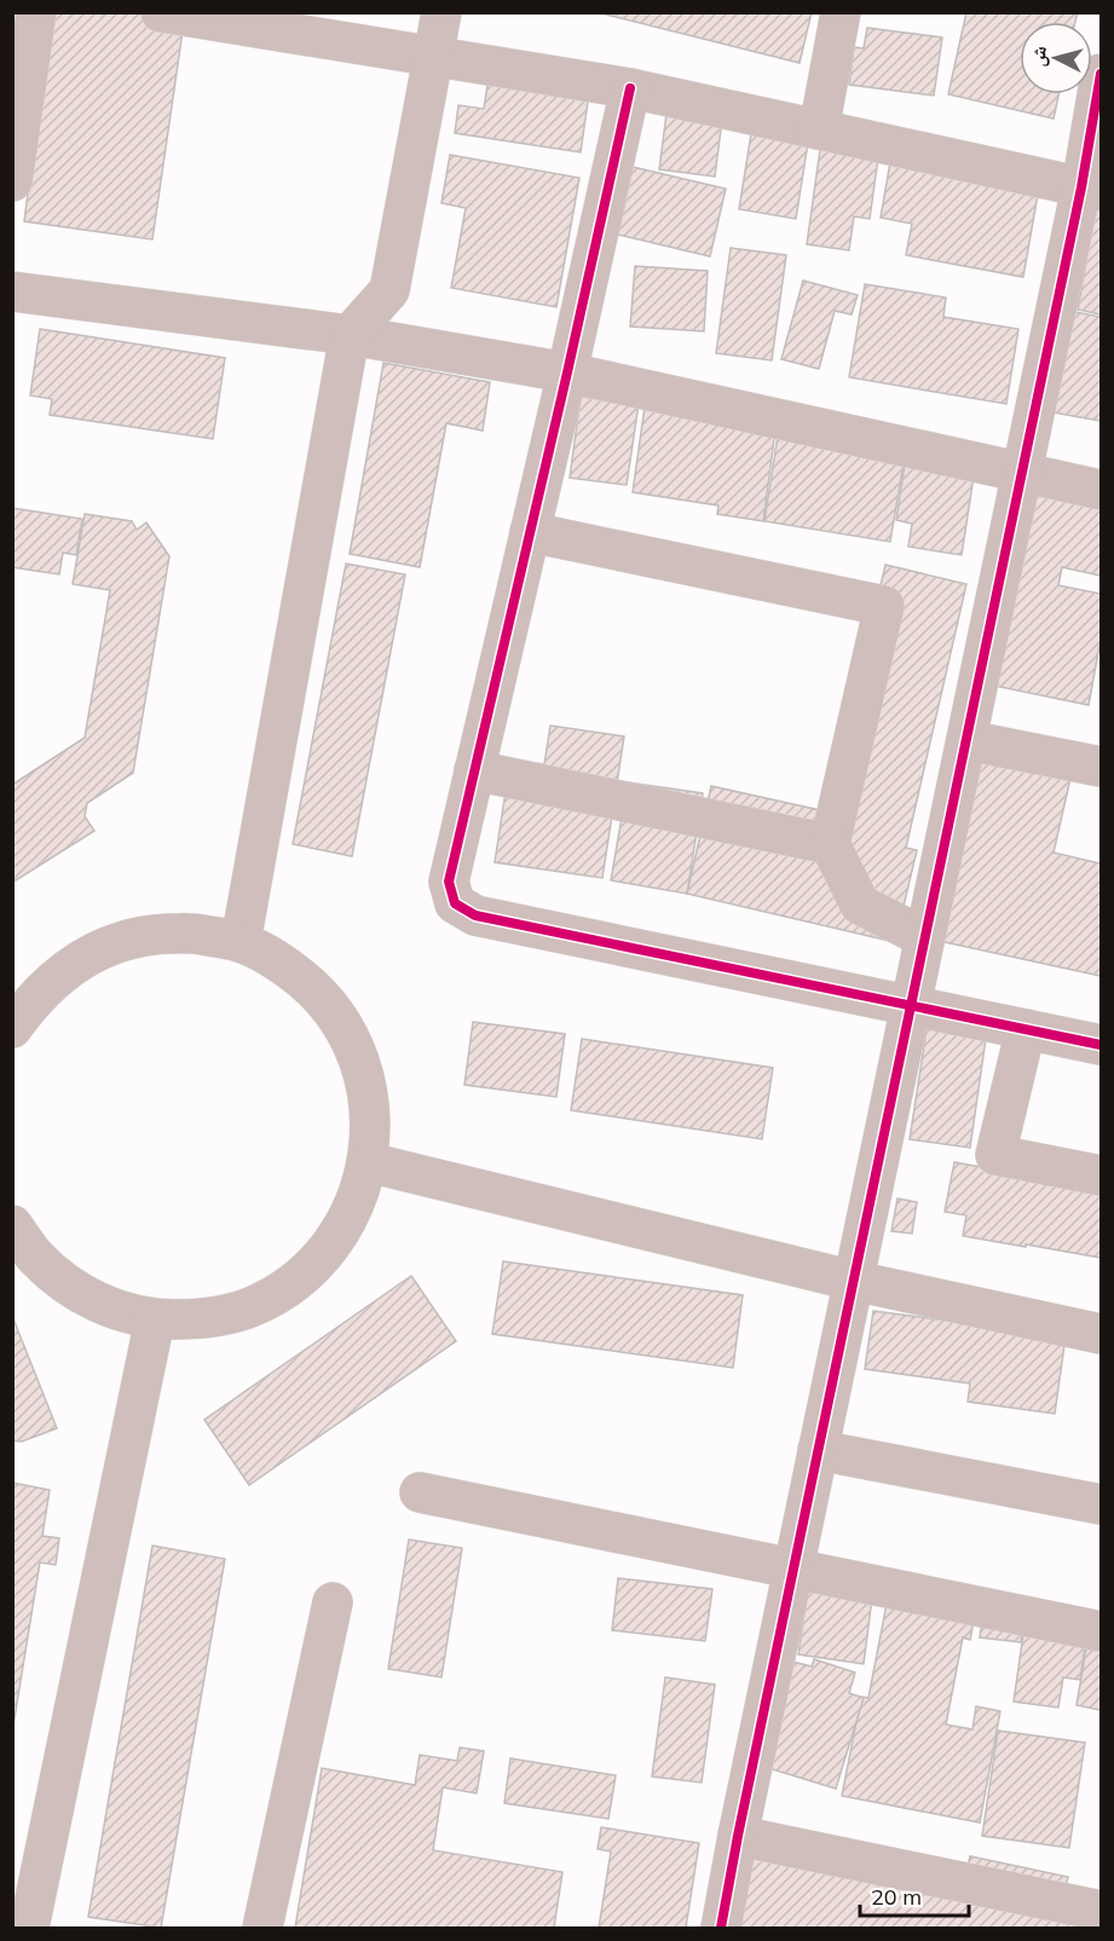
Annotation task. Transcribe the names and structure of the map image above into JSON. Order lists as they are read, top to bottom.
{
  "scale_bar": "20 m",
  "north": "left"
}
